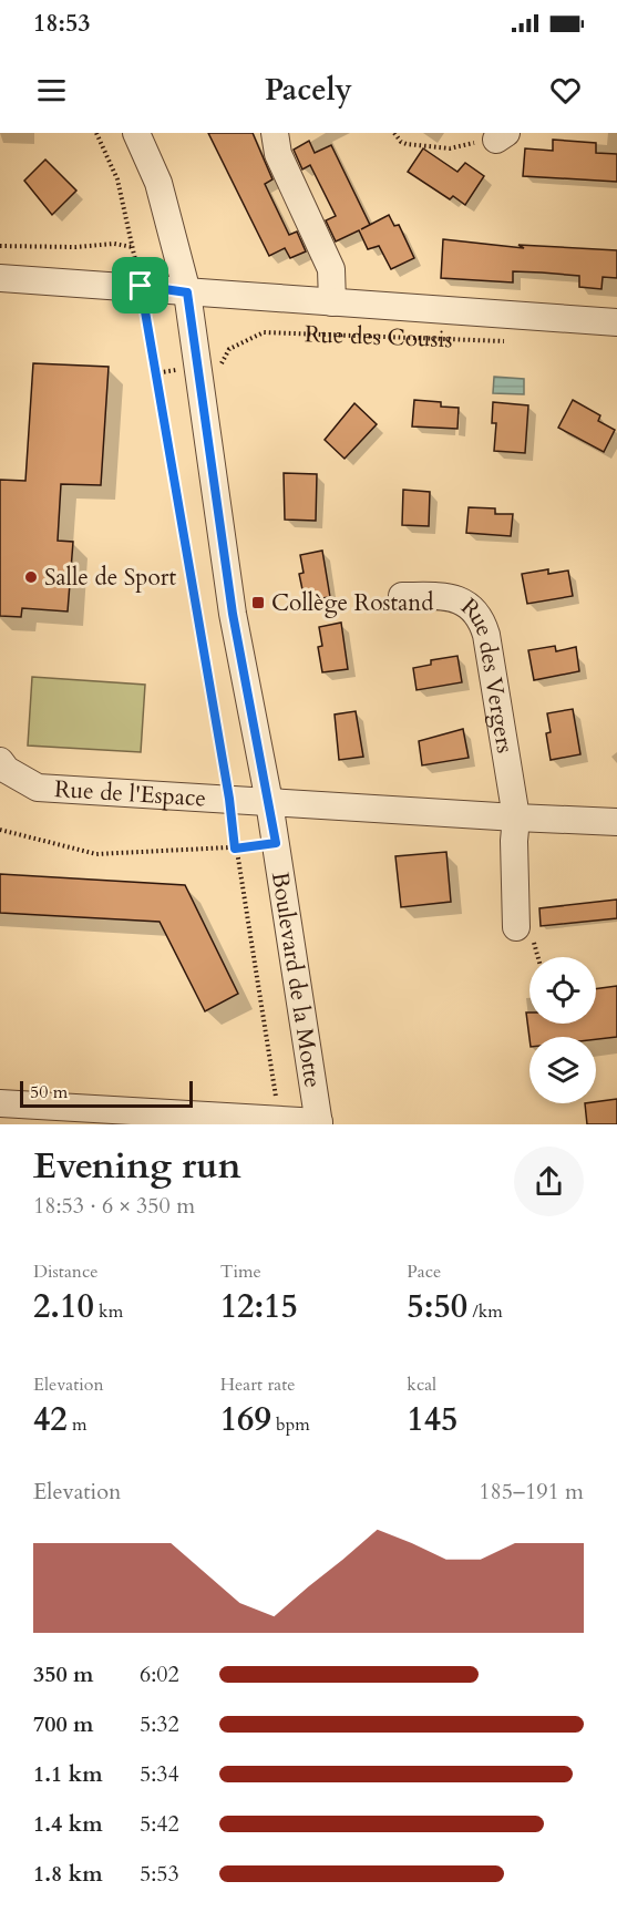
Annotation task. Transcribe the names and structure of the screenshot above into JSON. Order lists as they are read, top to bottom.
{
  "streets": {
    "street": [
      "Rue des Cousis",
      "Rue des Vergers",
      "Rue de l'Espace",
      "Boulevard de la Motte"
    ]
  },
  "crossings": [
    ["Rue des Cousis", "Boulevard de la Motte"],
    ["Rue de l'Espace", "Boulevard de la Motte"]
  ],
  "places": {
    "other": ["Salle de Sport"],
    "transit": ["Collège Rostand"]
  },
  "scale_bar": "50 m",
  "page": {
    "status": "18:53",
    "header": "Pacely",
    "scale": "50 m",
    "heading": ["Evening run", "18:53 · 6 × 350 m"],
    "stats": [
      ["Distance", "2.10 km"],
      ["Time", "12:15"],
      ["Pace", "5:50 /km"],
      ["Elevation", "42 m"],
      ["Heart rate", "169 bpm"],
      ["kcal", "145"]
    ],
    "chart": ["Elevation", "185–191 m"],
    "list": [
      {
        "name": "350 m",
        "note": "6:02"
      },
      {
        "name": "700 m",
        "note": "5:32"
      },
      {
        "name": "1.1 km",
        "note": "5:34"
      },
      {
        "name": "1.4 km",
        "note": "5:42"
      },
      {
        "name": "1.8 km",
        "note": "5:53"
      }
    ]
  }
}
